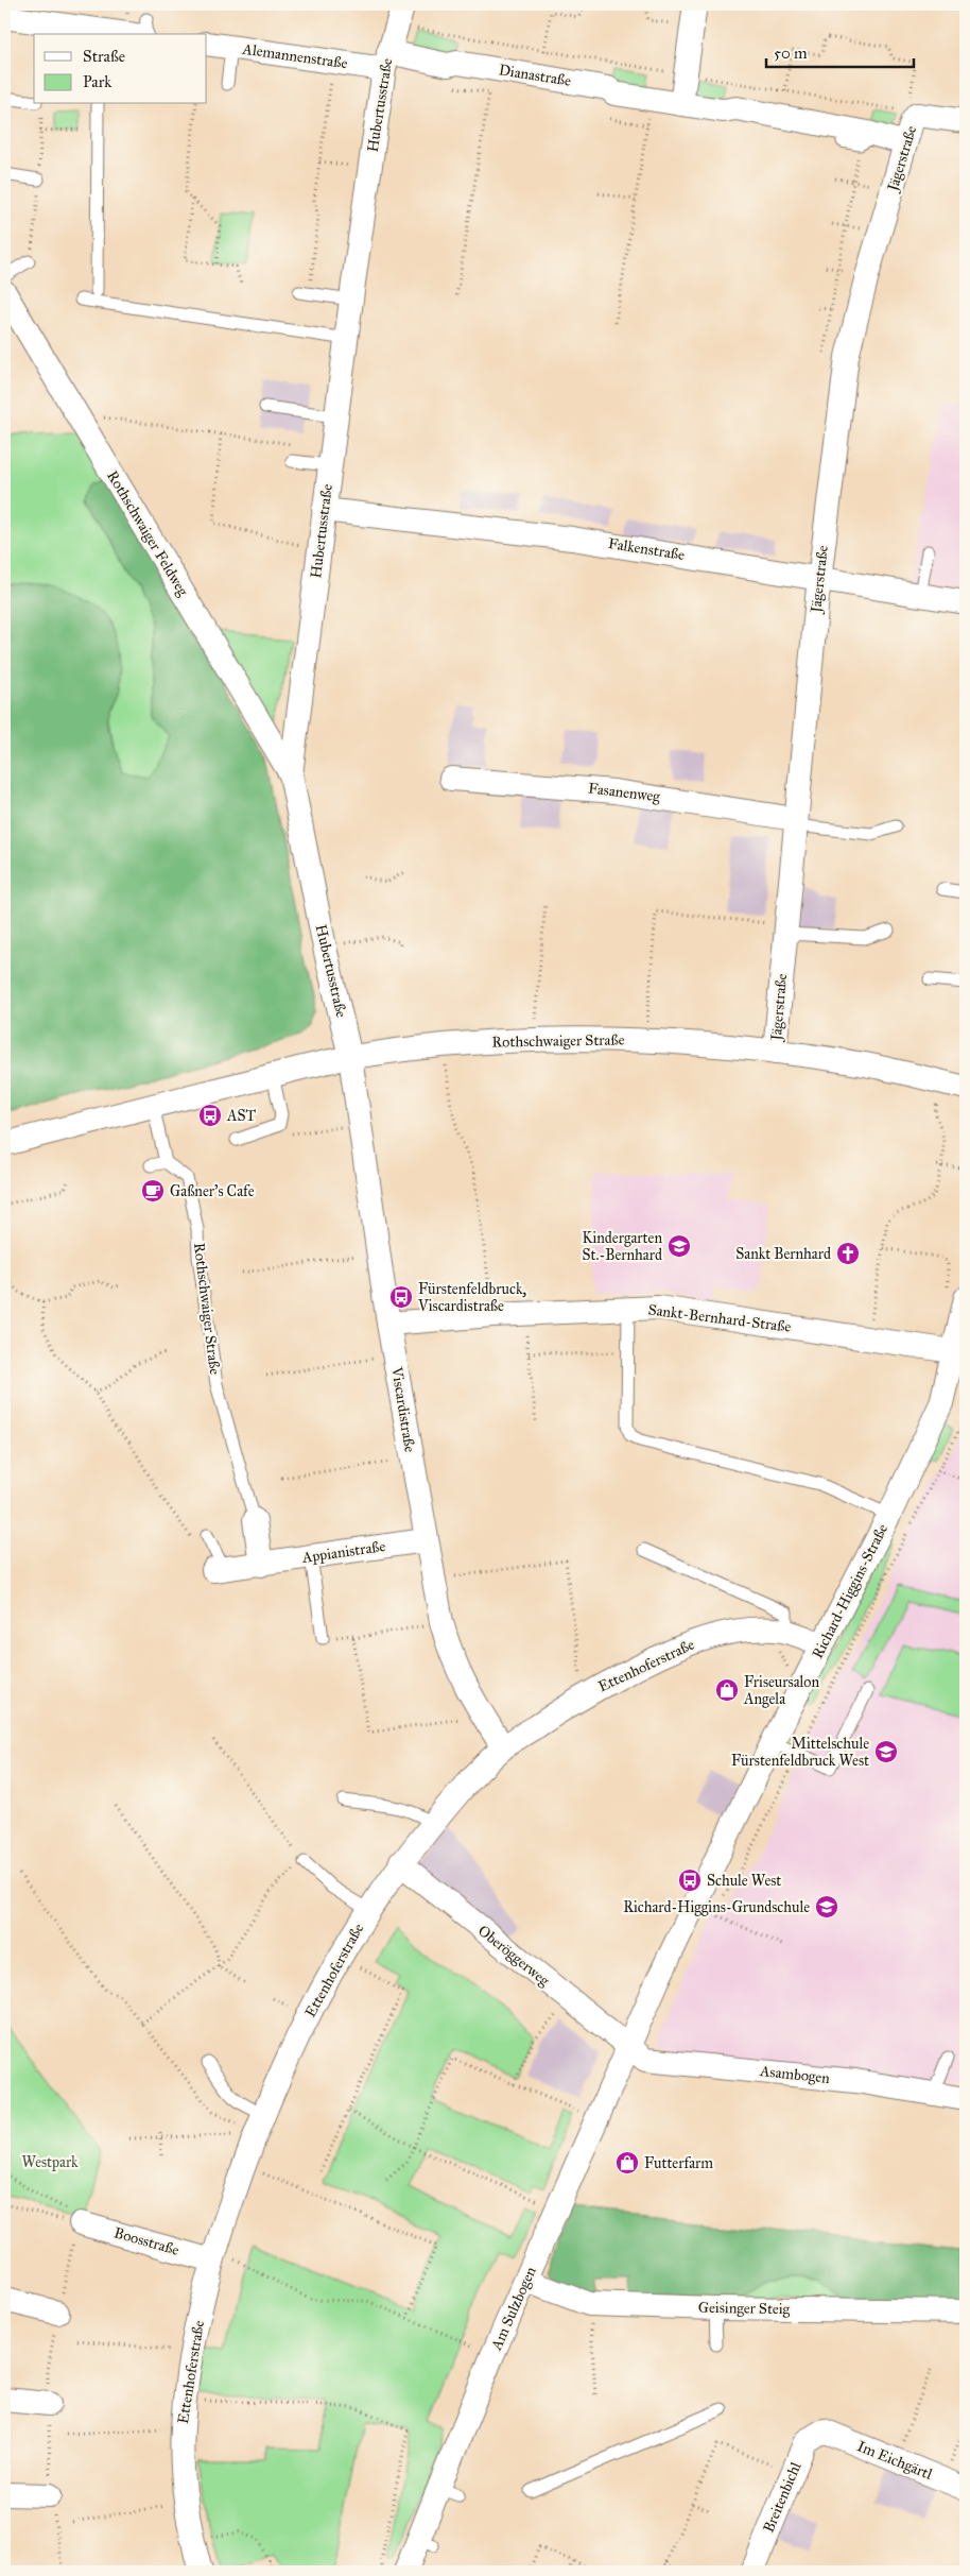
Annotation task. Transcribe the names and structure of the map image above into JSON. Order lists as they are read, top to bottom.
{
  "streets": {
    "street": [
      "Alemannenstraße",
      "Dianastraße",
      "Hubertusstraße",
      "Jägerstraße",
      "Rothschwaiger Feldweg",
      "Falkenstraße",
      "Fasanenweg",
      "Rothschwaiger Straße",
      "Sankt-Bernhard-Straße",
      "Viscardistraße",
      "Appianistraße",
      "Richard-Higgins-Straße",
      "Ettenhoferstraße",
      "Oberöggerweg",
      "Asambogen",
      "Boosstraße",
      "Am Sulzbogen",
      "Geisinger Steig",
      "Im Eichgärtl",
      "Breitenbichl"
    ]
  },
  "crossings": [
    ["Alemannenstraße", "Dianastraße"],
    ["Alemannenstraße", "Hubertusstraße"],
    ["Dianastraße", "Hubertusstraße"],
    ["Dianastraße", "Jägerstraße"],
    ["Hubertusstraße", "Rothschwaiger Feldweg"],
    ["Hubertusstraße", "Falkenstraße"],
    ["Hubertusstraße", "Rothschwaiger Straße"],
    ["Hubertusstraße", "Viscardistraße"],
    ["Jägerstraße", "Falkenstraße"],
    ["Jägerstraße", "Fasanenweg"],
    ["Jägerstraße", "Rothschwaiger Straße"],
    ["Rothschwaiger Straße", "Viscardistraße"],
    ["Sankt-Bernhard-Straße", "Viscardistraße"],
    ["Sankt-Bernhard-Straße", "Richard-Higgins-Straße"],
    ["Viscardistraße", "Appianistraße"],
    ["Viscardistraße", "Ettenhoferstraße"],
    ["Richard-Higgins-Straße", "Ettenhoferstraße"],
    ["Richard-Higgins-Straße", "Oberöggerweg"],
    ["Richard-Higgins-Straße", "Asambogen"],
    ["Richard-Higgins-Straße", "Am Sulzbogen"],
    ["Ettenhoferstraße", "Oberöggerweg"],
    ["Ettenhoferstraße", "Boosstraße"],
    ["Oberöggerweg", "Asambogen"],
    ["Oberöggerweg", "Am Sulzbogen"],
    ["Asambogen", "Am Sulzbogen"],
    ["Am Sulzbogen", "Geisinger Steig"],
    ["Im Eichgärtl", "Breitenbichl"]
  ],
  "parks": ["Westpark"],
  "places": {
    "bus stop": ["AST", "Fürstenfeldbruck, Viscardistraße", "Schule West"],
    "cafe": ["Gaßner's Cafe"],
    "school or university": ["Kindergarten St.-Bernhard", "Mittelschule Fürstenfeldbruck West", "Richard-Higgins-Grundschule"],
    "church": ["Sankt Bernhard"],
    "shop": ["Friseursalon Angela", "Futterfarm"]
  },
  "legend": ["Straße", "Park"],
  "scale_bar": "50 m"
}
